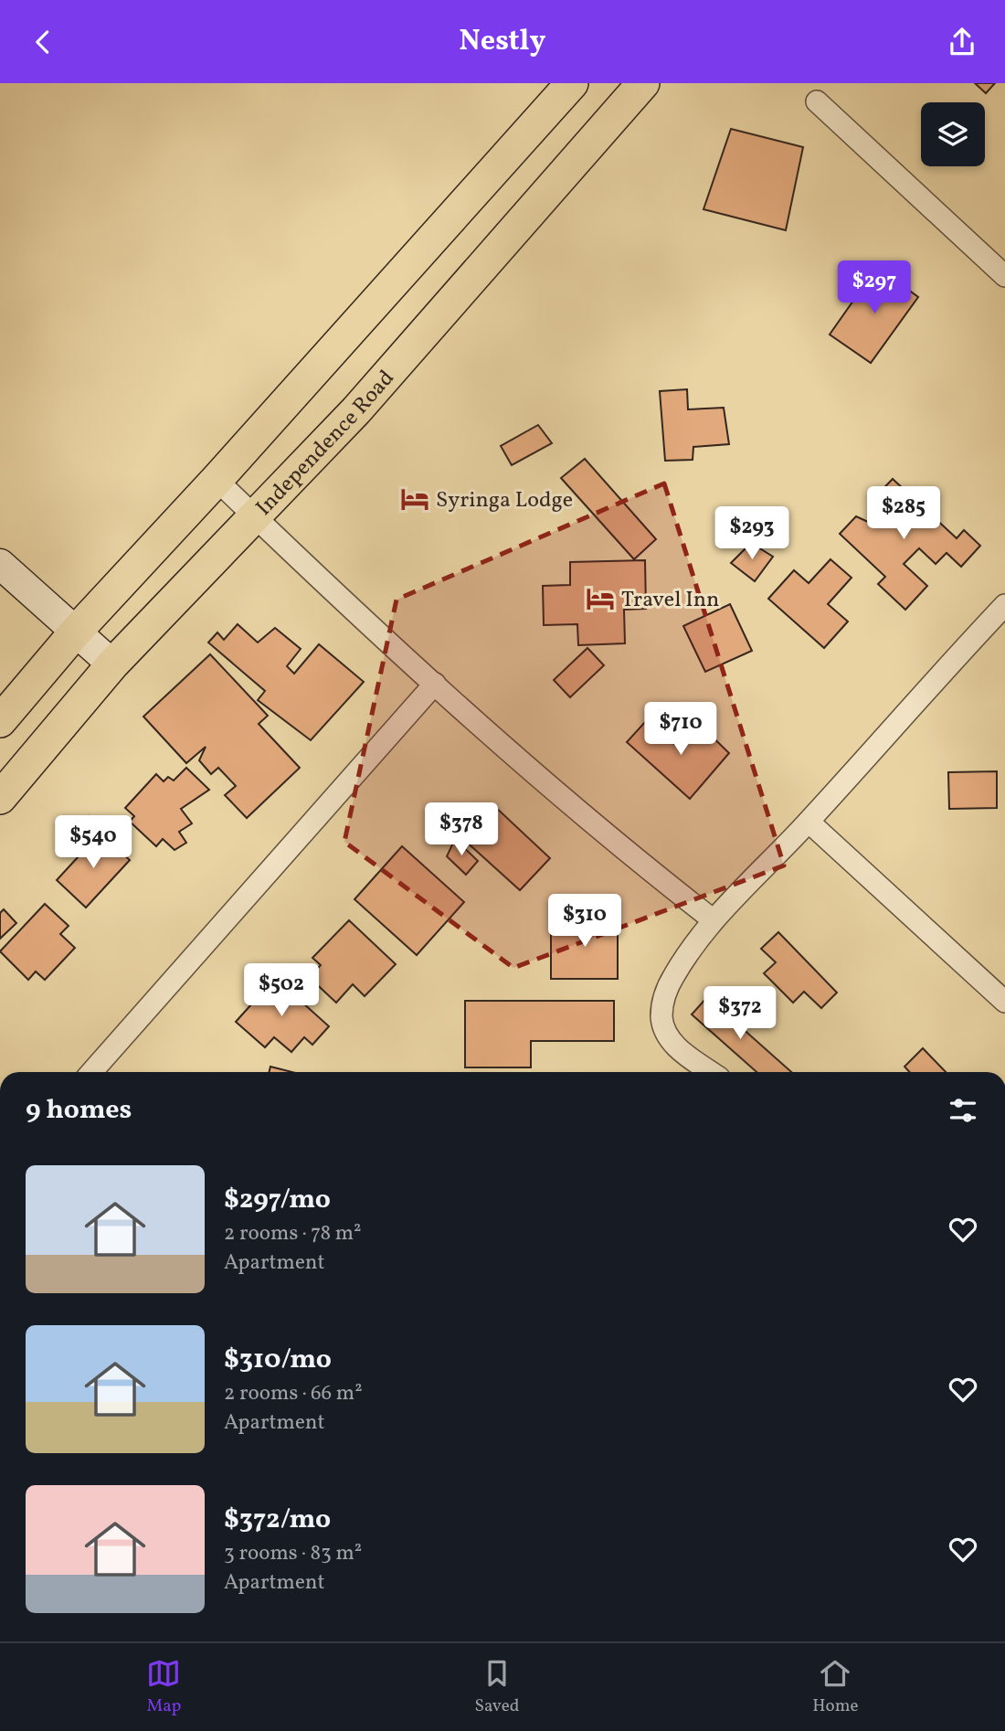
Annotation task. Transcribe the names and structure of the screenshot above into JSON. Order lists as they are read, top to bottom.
{
  "streets": {
    "main road": ["Independence Road"]
  },
  "places": {
    "hotel": ["Syringa Lodge", "Travel Inn"]
  },
  "page": {
    "header": "Nestly",
    "price": [
      "$297",
      "$285",
      "$293",
      "$710",
      "$378",
      "$540",
      "$310",
      "$502",
      "$372"
    ],
    "heading": "9 homes",
    "list": [
      {
        "name": "$297/mo",
        "note": "2 rooms · 78 m² · Apartment"
      },
      {
        "name": "$310/mo",
        "note": "2 rooms · 66 m² · Apartment"
      },
      {
        "name": "$372/mo",
        "note": "3 rooms · 83 m² · Apartment"
      }
    ],
    "tabs": ["Map", "Saved", "Home"]
  }
}
